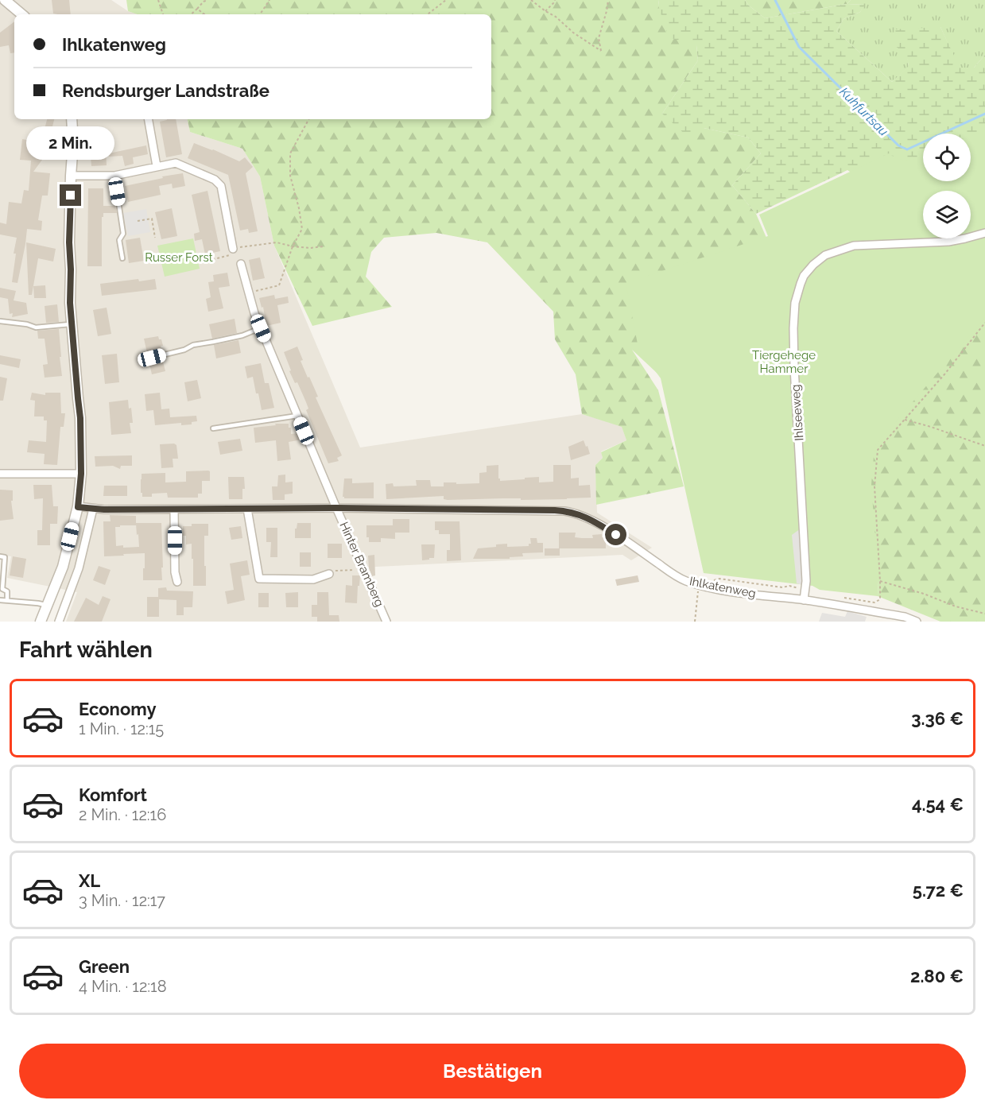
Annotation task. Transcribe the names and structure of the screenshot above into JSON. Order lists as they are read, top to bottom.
{
  "streets": {
    "street": ["Ihlseeweg", "Hinter Bramberg", "Ihlkatenweg"]
  },
  "crossings": [
    ["Ihlseeweg", "Ihlkatenweg"],
    ["Hinter Bramberg", "Ihlkatenweg"]
  ],
  "water": ["Kuhfurtsau"],
  "parks": ["Russer Forst", "Tiergehege Hammer"],
  "page": {
    "banner": ["Ihlkatenweg", "Rendsburger Landstraße"],
    "bubble": "2 Min.",
    "heading": "Fahrt wählen",
    "list": [
      {
        "name": "Economy",
        "note": "1 Min. · 12:15",
        "value": "3.36 €"
      },
      {
        "name": "Komfort",
        "note": "2 Min. · 12:16",
        "value": "4.54 €"
      },
      {
        "name": "XL",
        "note": "3 Min. · 12:17",
        "value": "5.72 €"
      },
      {
        "name": "Green",
        "note": "4 Min. · 12:18",
        "value": "2.80 €"
      }
    ],
    "buttons": "Bestätigen"
  }
}
